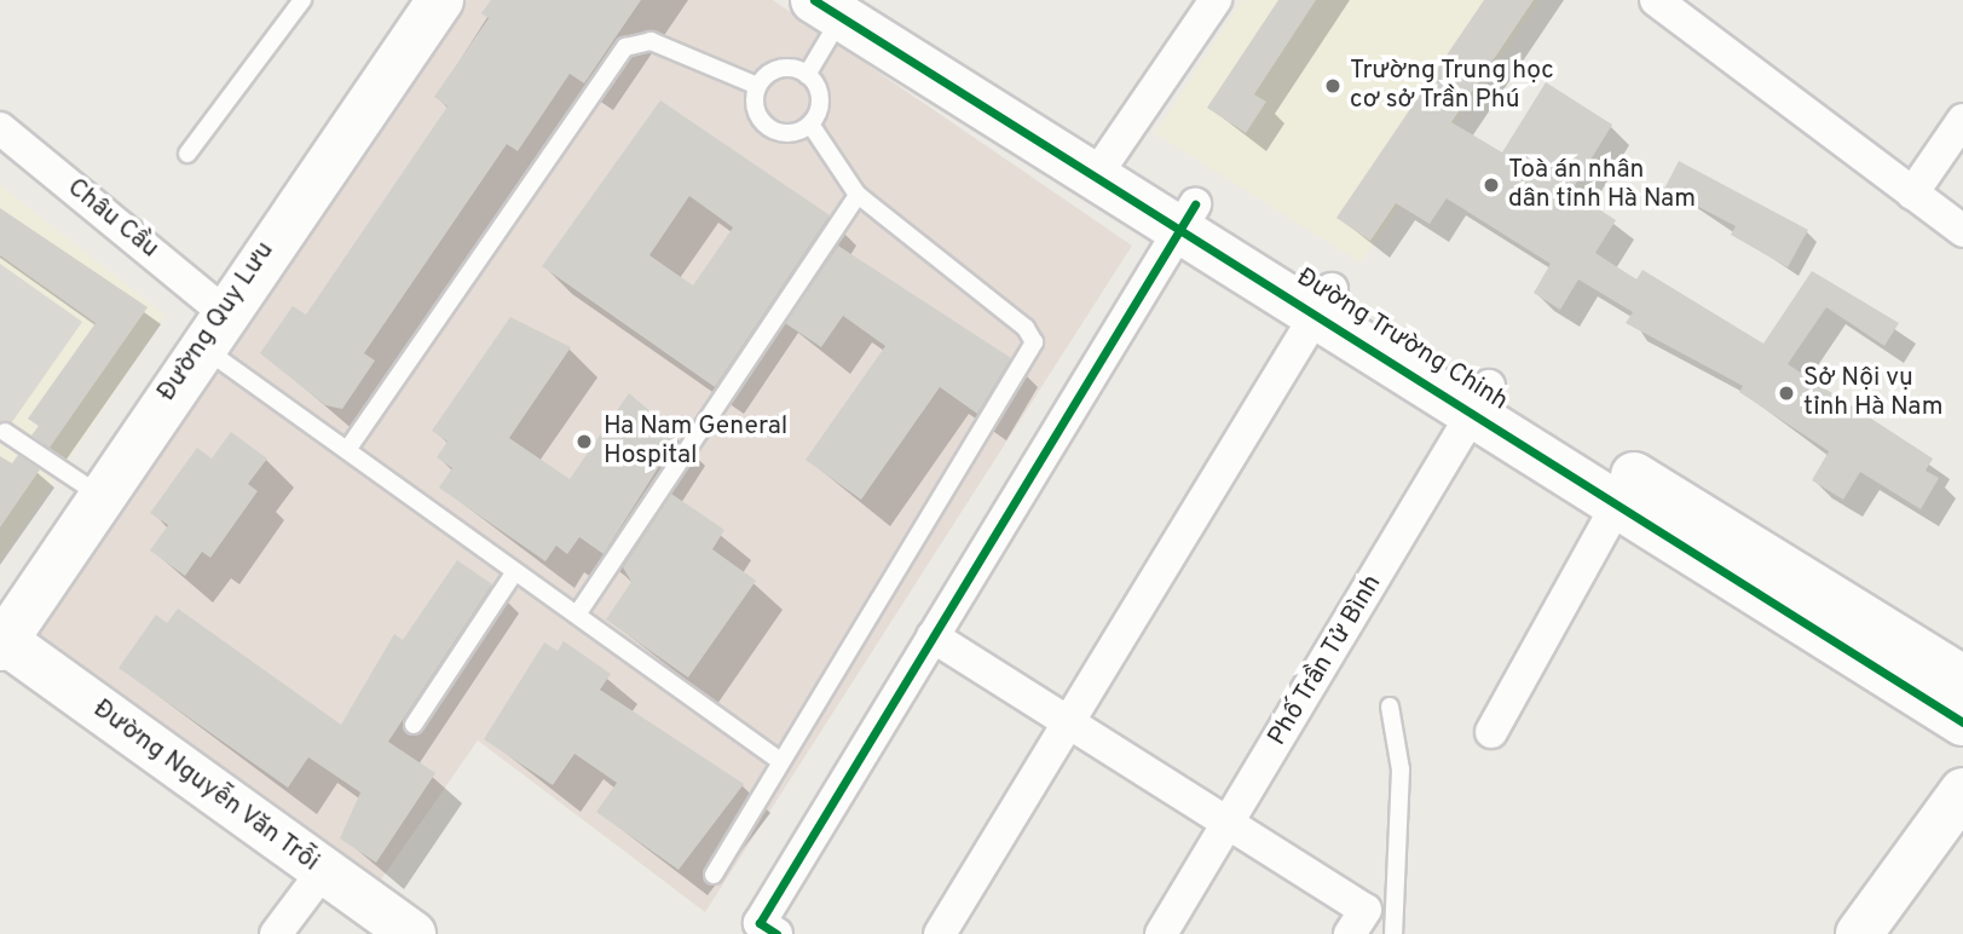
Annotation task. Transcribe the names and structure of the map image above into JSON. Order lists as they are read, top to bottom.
{
  "streets": {
    "street": [
      "Châu Cầu",
      "Đường Quy Lưu",
      "Đường Trường Chinh",
      "Phố Trần Tử Bình",
      "Đường Nguyễn Văn Trỗi"
    ]
  },
  "crossings": [
    ["Châu Cầu", "Đường Quy Lưu"],
    ["Đường Quy Lưu", "Đường Nguyễn Văn Trỗi"],
    ["Đường Trường Chinh", "Phố Trần Tử Bình"]
  ],
  "places": [
    "Trường Trung học cơ sở Trần Phú",
    "Toà án nhân dân tỉnh Hà Nam",
    "Sở Nội vụ tỉnh Hà Nam",
    "Ha Nam General Hospital"
  ]
}
